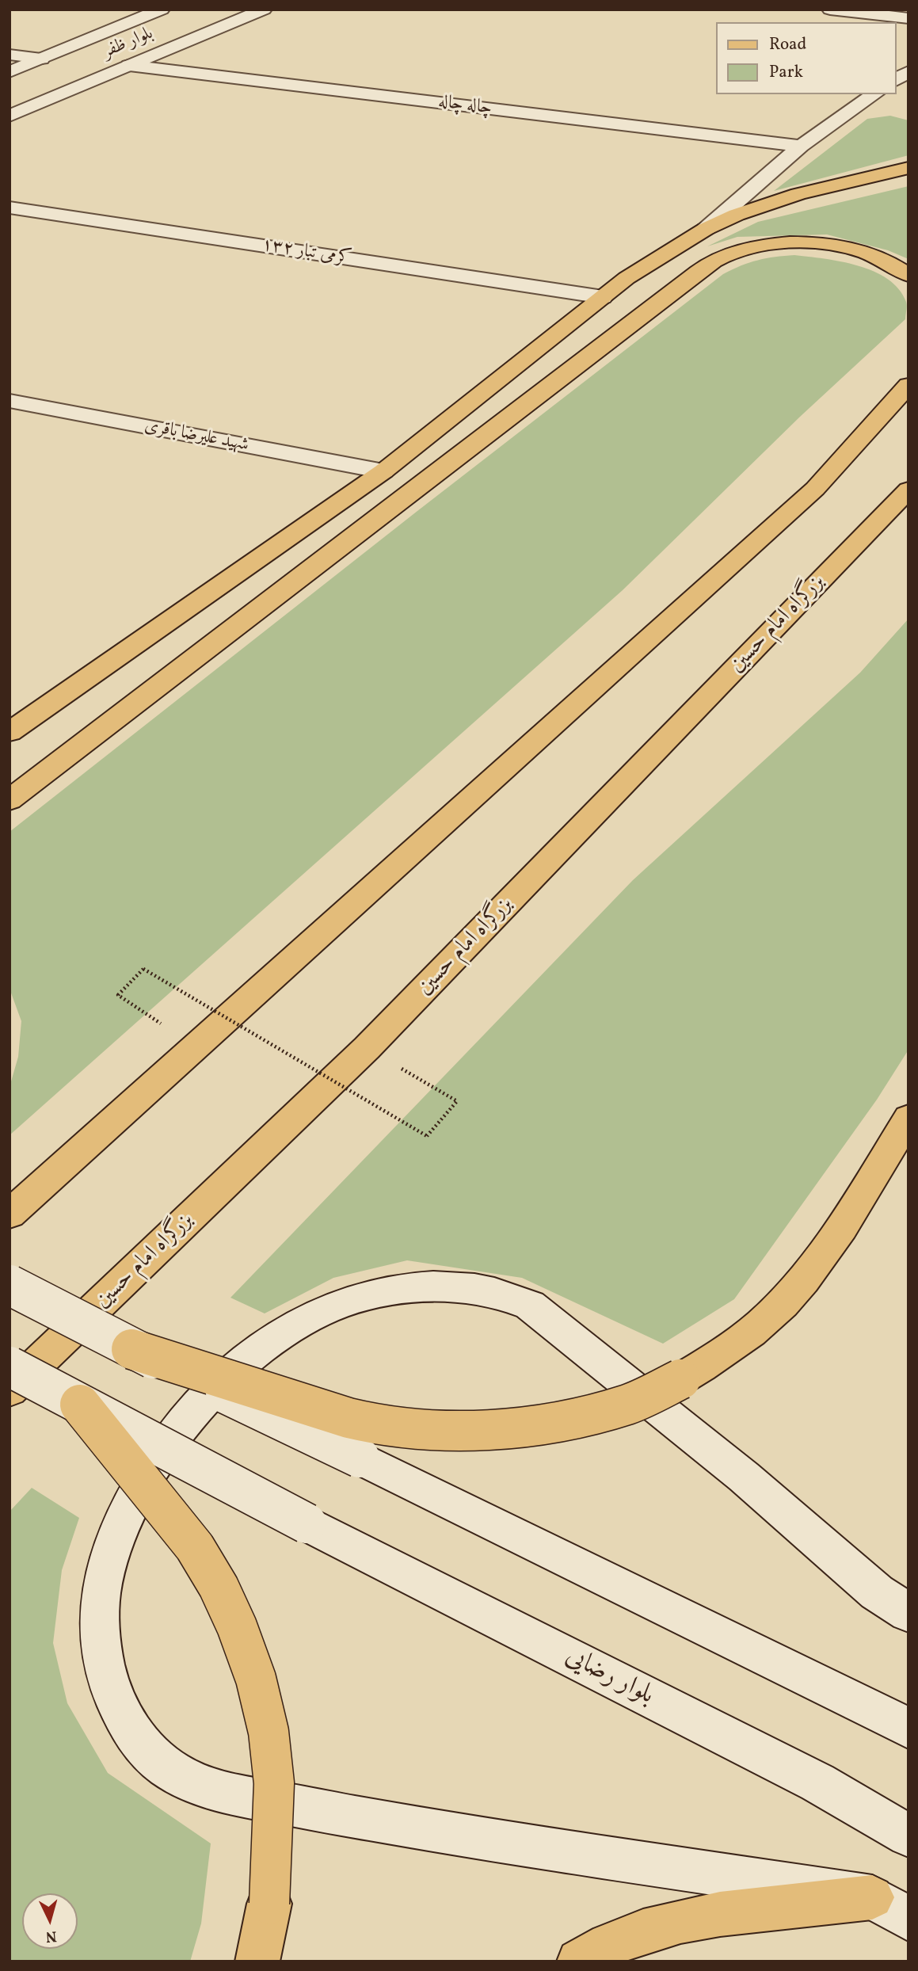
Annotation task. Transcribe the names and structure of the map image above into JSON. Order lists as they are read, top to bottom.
{
  "streets": {
    "main road": ["بزرگراه امام حسین"],
    "street": [
      "بلوار ظفر",
      "چاله چاله",
      "کرمی تبار ۱۳۲",
      "شهید علیرضا باقری",
      "بلوار رضایی"
    ]
  },
  "crossings": [
    ["بلوار ظفر", "چاله چاله"]
  ],
  "legend": ["Road", "Park"],
  "north": "bottom"
}
